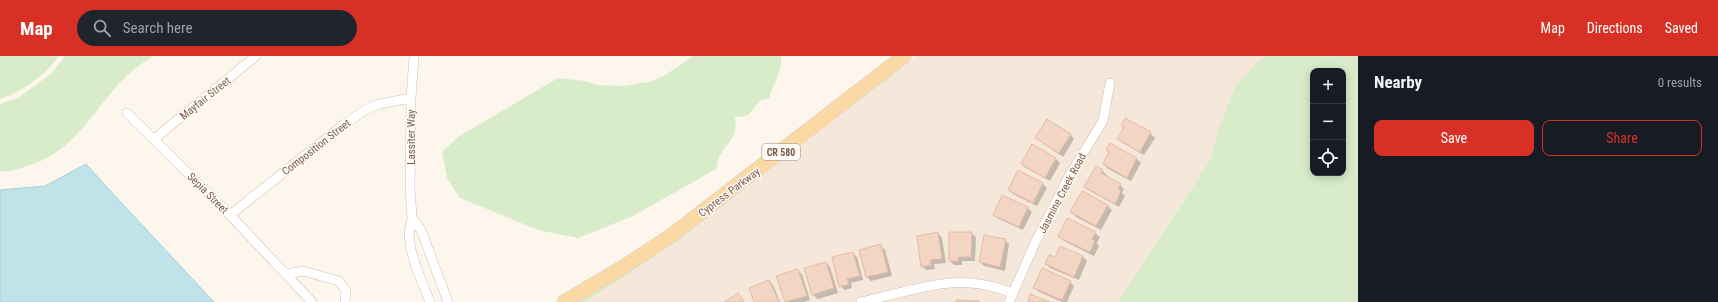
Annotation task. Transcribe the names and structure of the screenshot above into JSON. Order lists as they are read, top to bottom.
{
  "streets": {
    "main road": ["CR 580", "Cypress Parkway"],
    "street": [
      "Mayfair Street",
      "Lassiter Way",
      "Composition Street",
      "Sepia Street",
      "Jasmine Creek Road"
    ]
  },
  "crossings": [
    ["Mayfair Street", "Sepia Street"],
    ["Lassiter Way", "Composition Street"],
    ["Composition Street", "Sepia Street"]
  ],
  "page": {
    "header": "Map",
    "search": "Search here",
    "nav": ["Map", "Directions", "Saved"],
    "heading": ["Nearby", "0 results"],
    "map_buttons": ["+", "−"],
    "buttons": ["Save", "Share"]
  }
}
